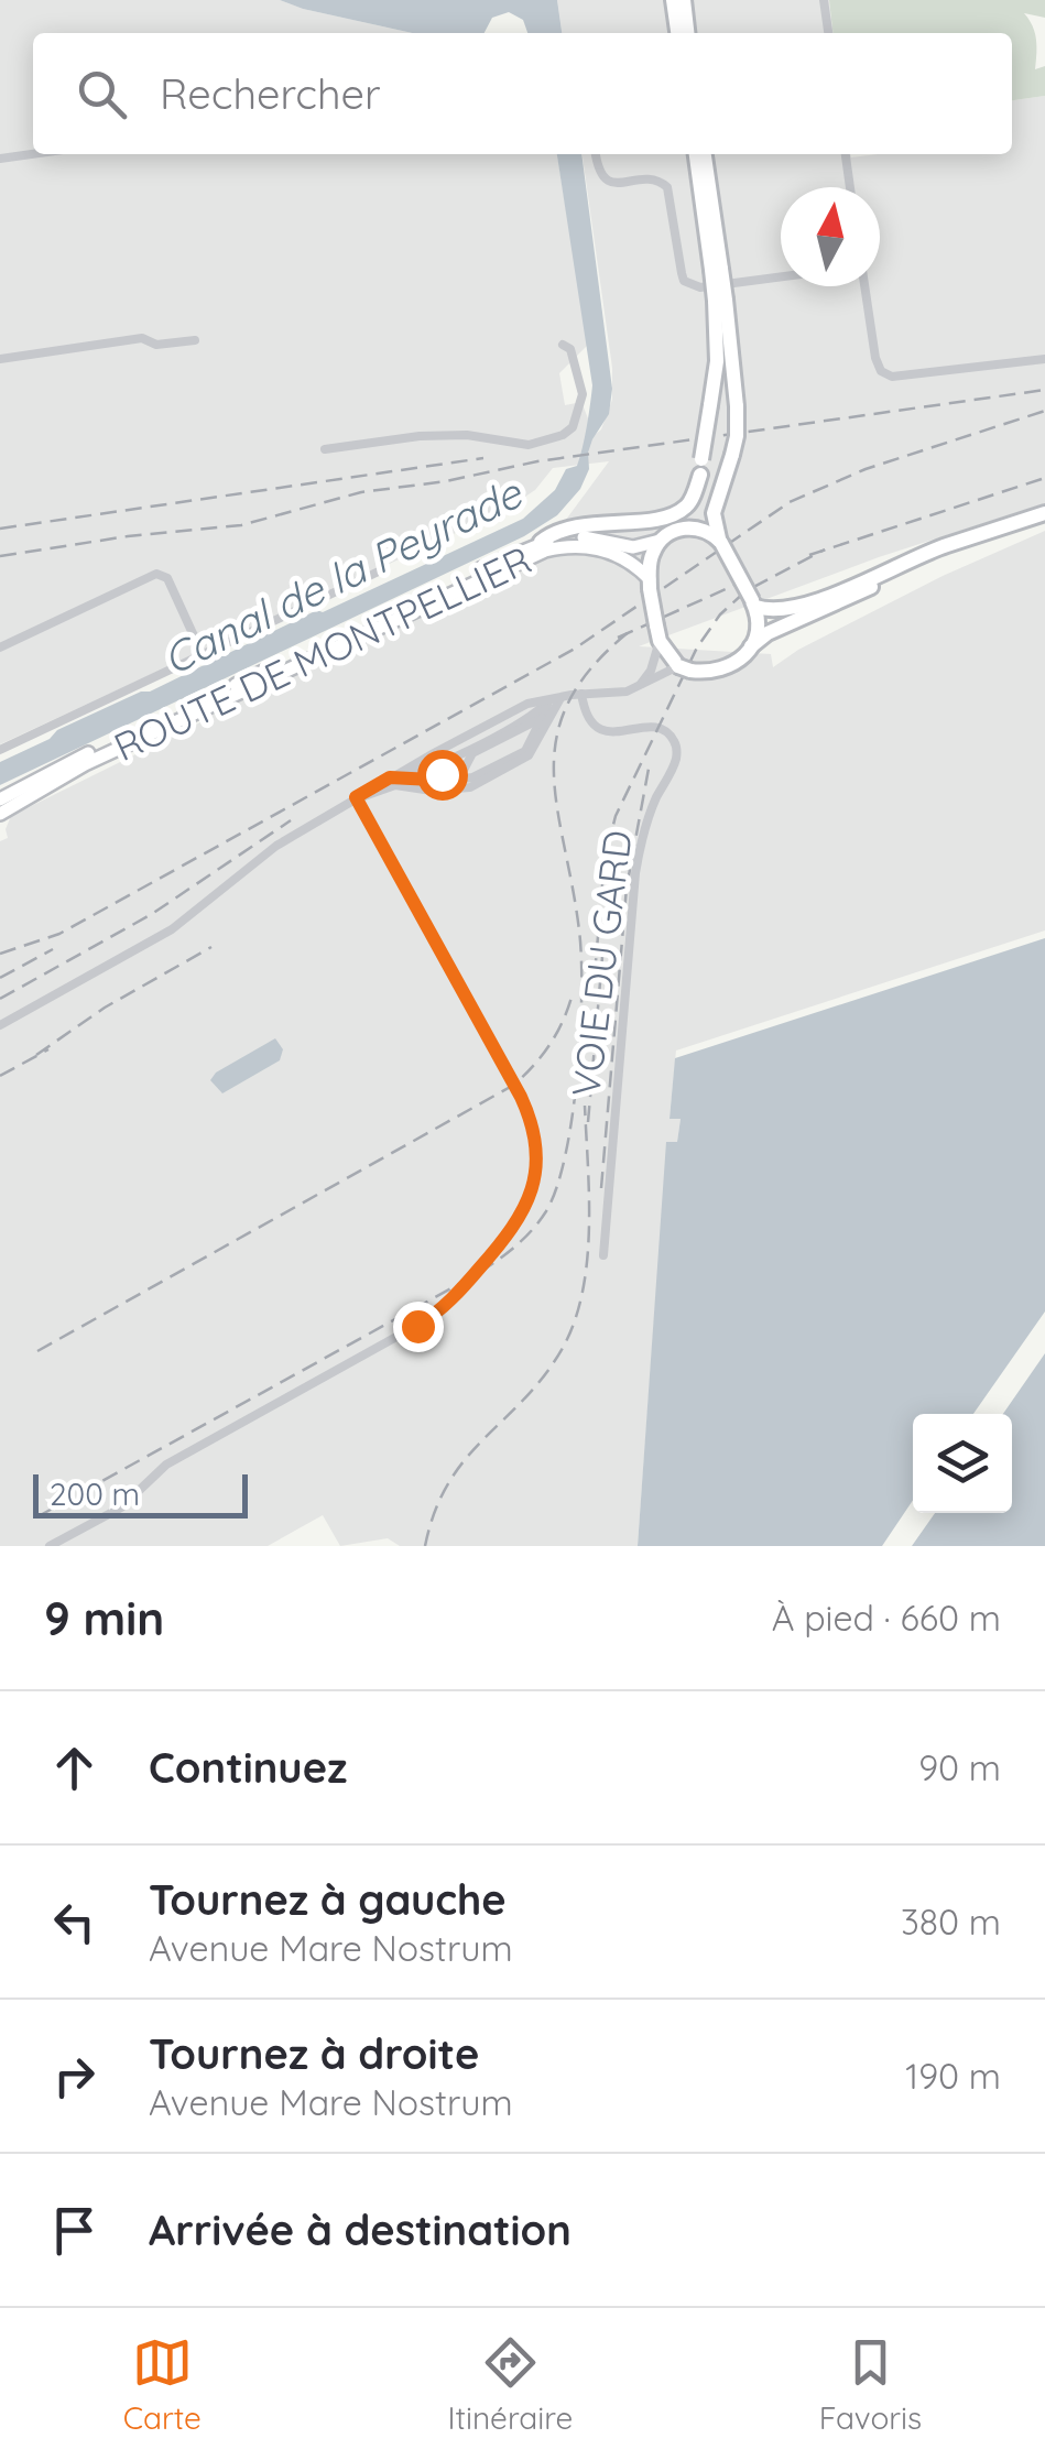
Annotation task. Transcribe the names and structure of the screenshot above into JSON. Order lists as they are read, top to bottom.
{
  "streets": {
    "main road": ["ROUTE DE MONTPELLIER"],
    "street": ["VOIE DU GARD"]
  },
  "water": ["Canal de la Peyrade"],
  "scale_bar": "200 m",
  "north": "top",
  "page": {
    "search": "Rechercher",
    "scale": "200 m",
    "heading": ["9 min", "À pied · 660 m"],
    "list": [
      ["Continuez", "90 m"],
      ["Tournez à gauche", "Avenue Mare Nostrum", "380 m"],
      ["Tournez à droite", "Avenue Mare Nostrum", "190 m"],
      "Arrivée à destination"
    ],
    "nav": ["Carte", "Itinéraire", "Favoris"]
  }
}
